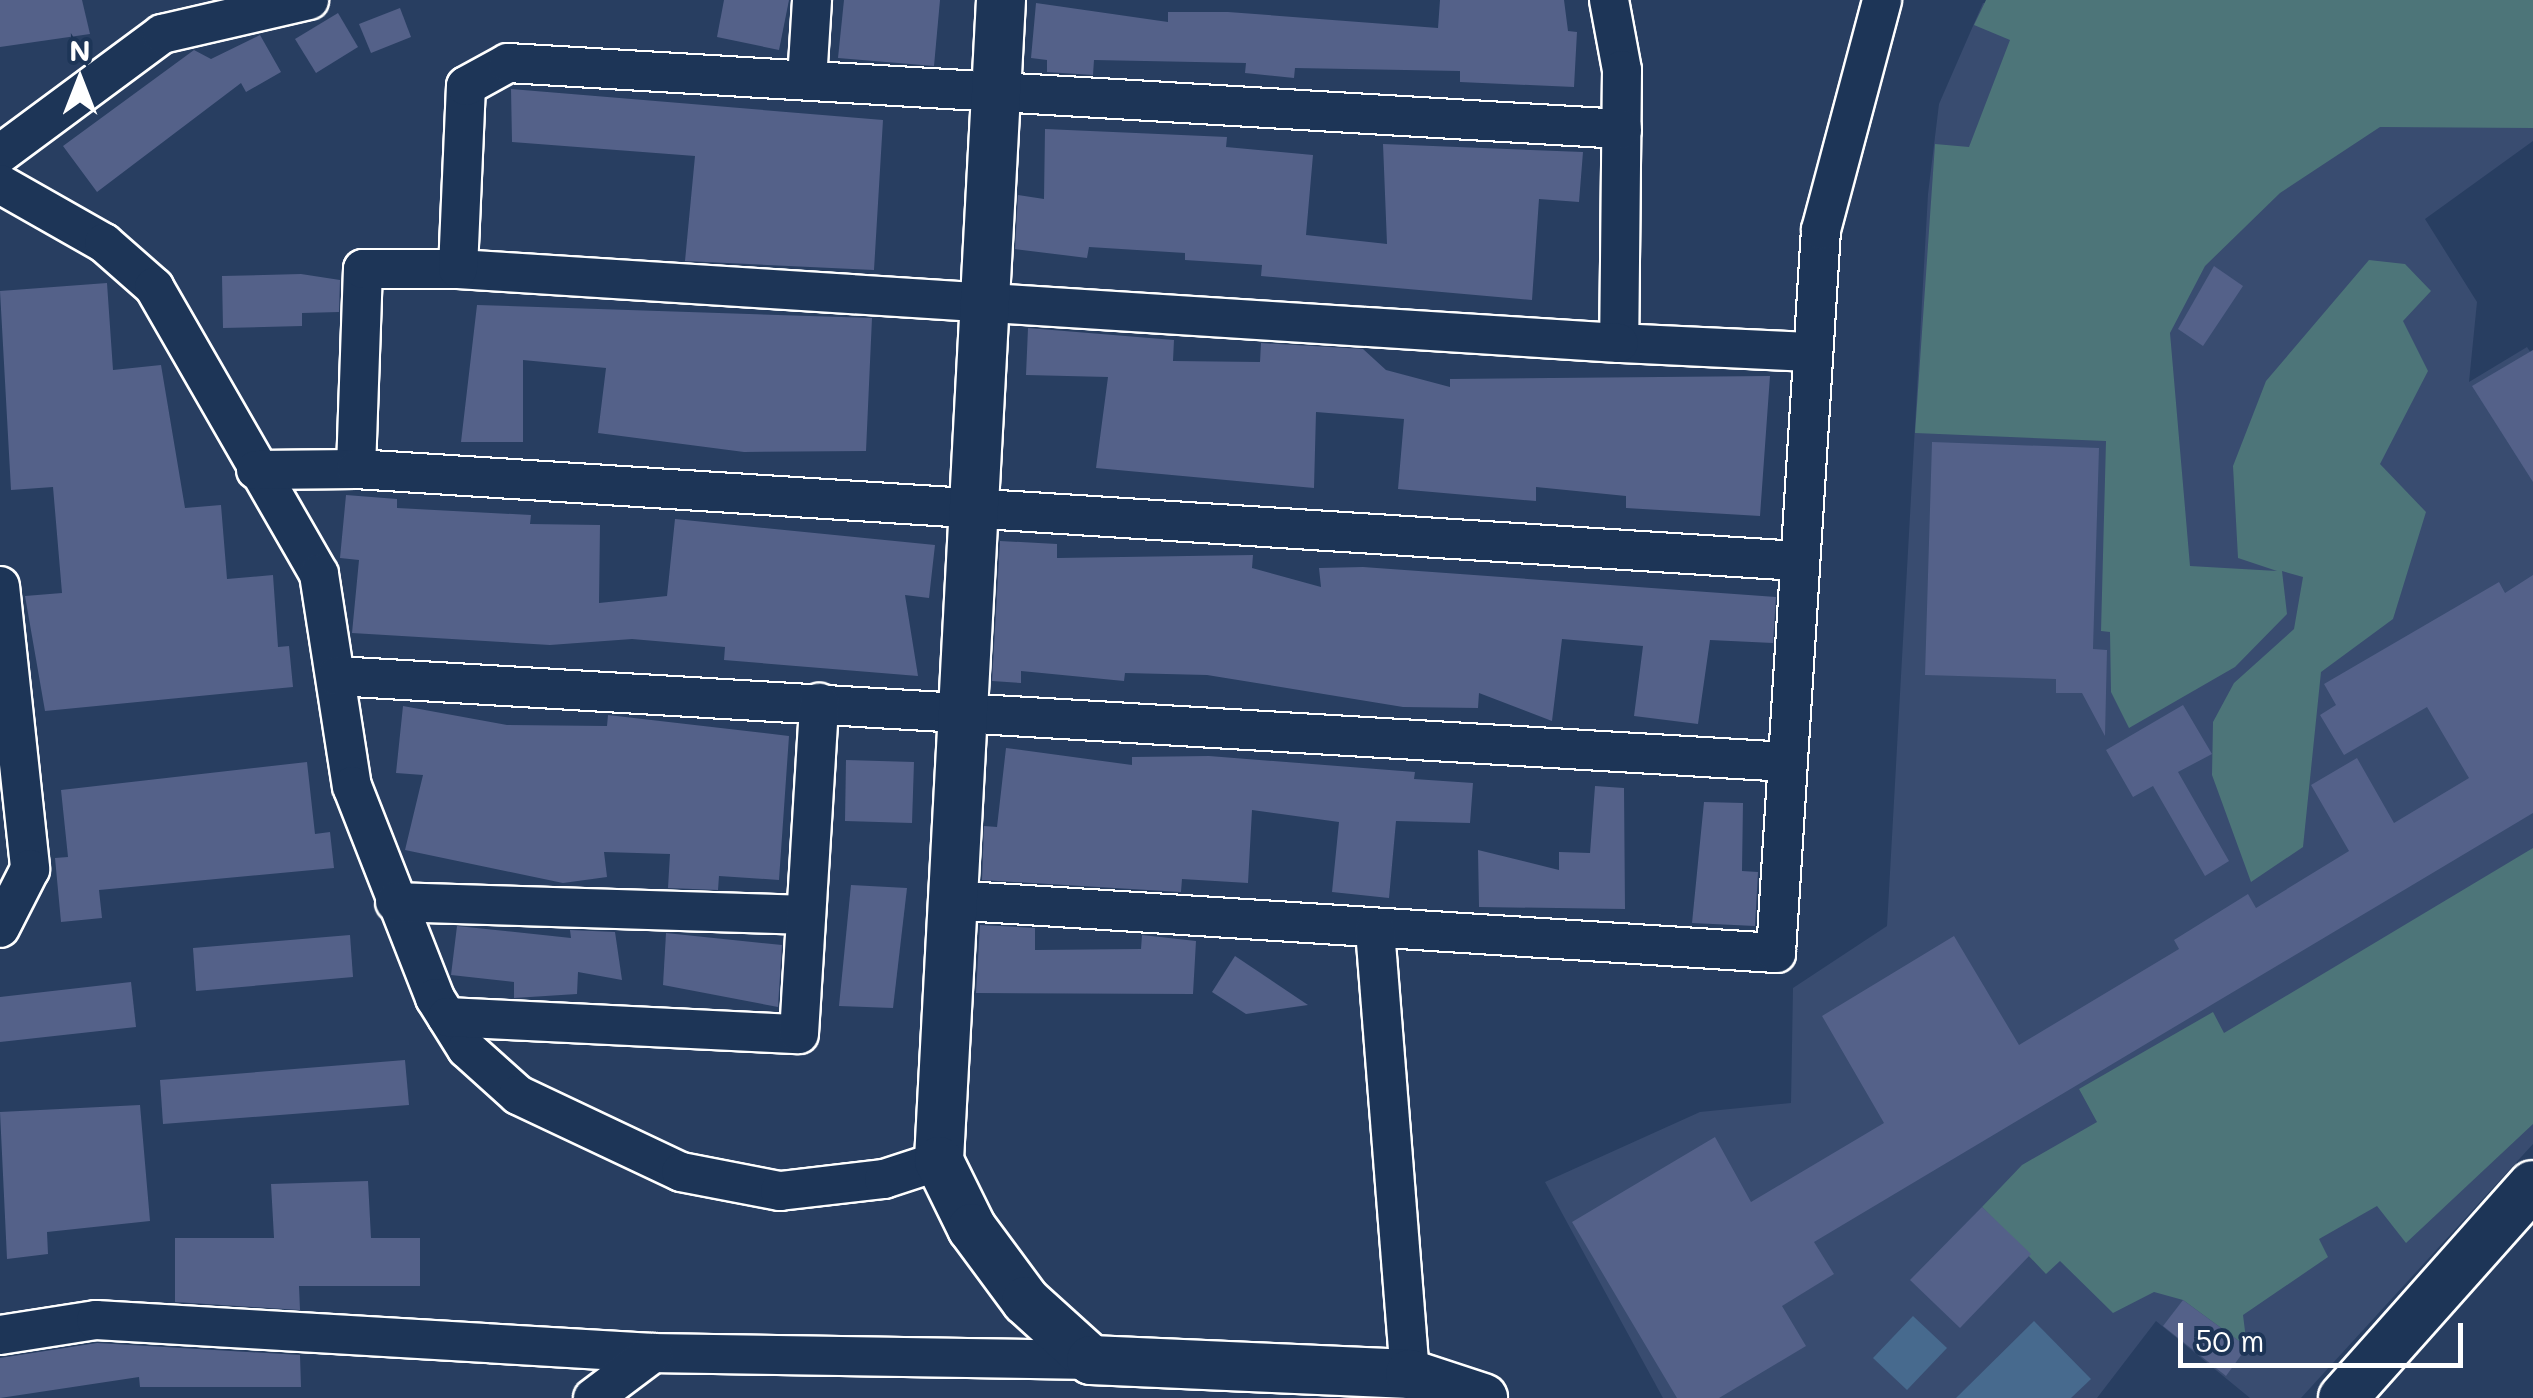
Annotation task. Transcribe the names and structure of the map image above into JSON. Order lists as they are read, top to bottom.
{
  "scale_bar": "50 m",
  "north": "top"
}
